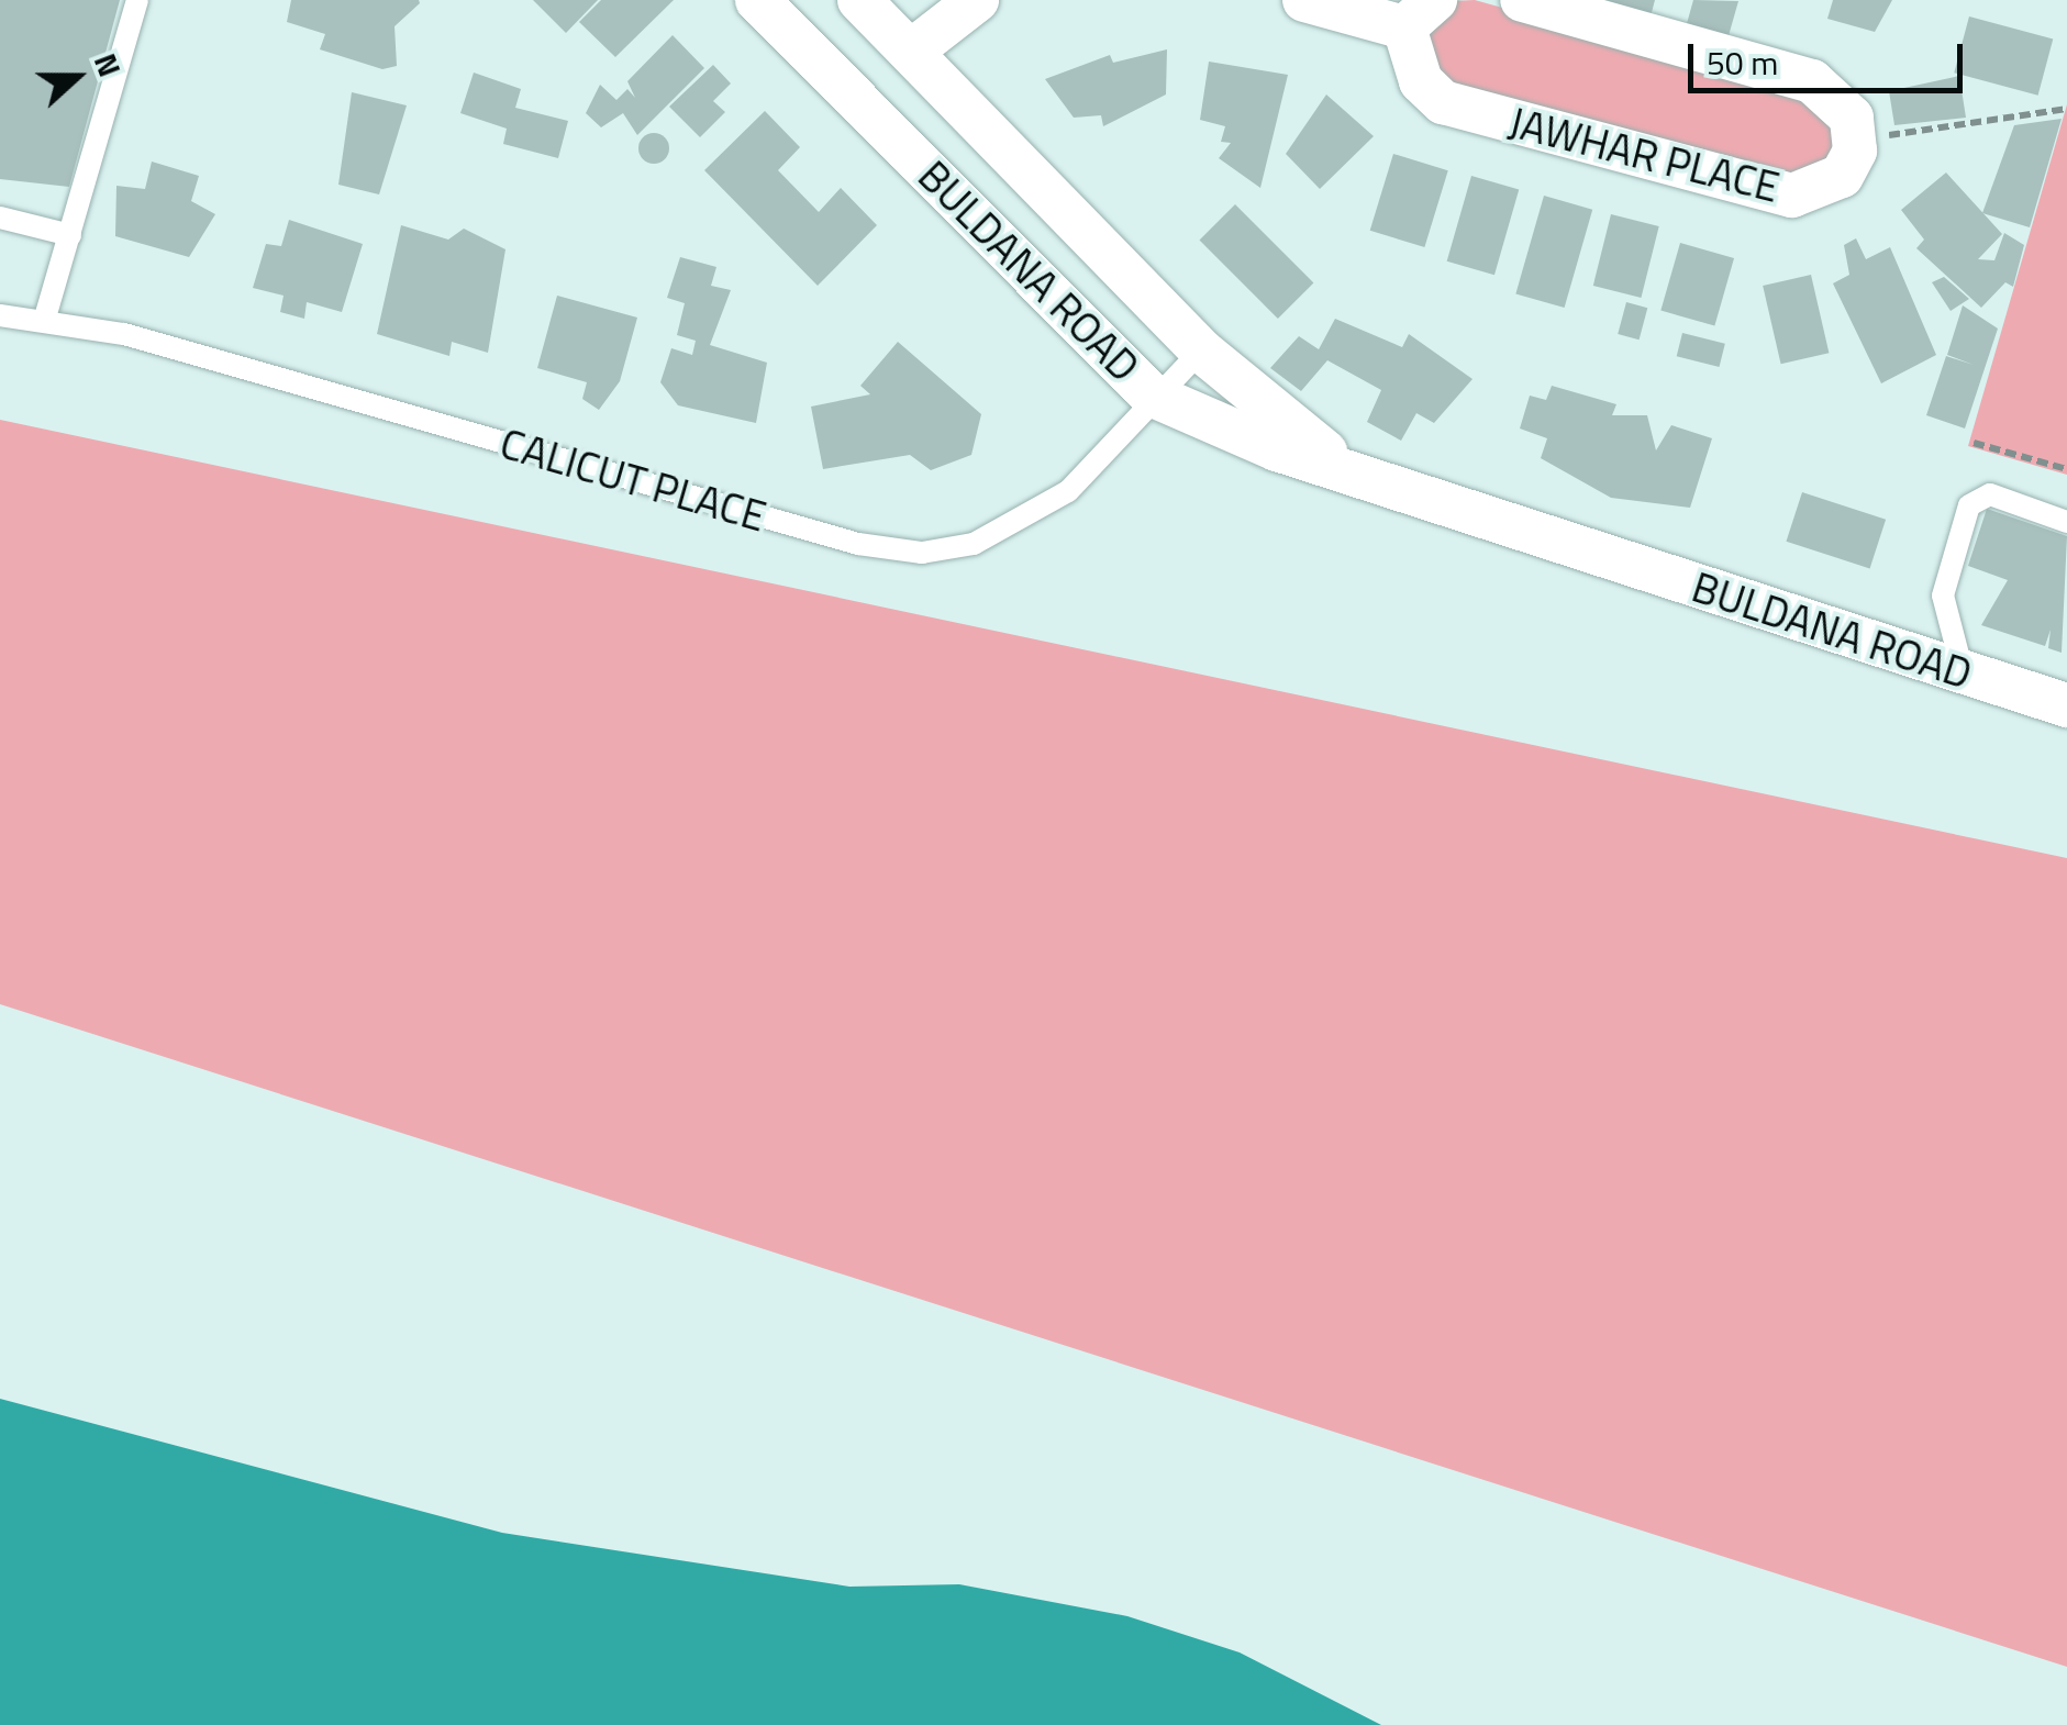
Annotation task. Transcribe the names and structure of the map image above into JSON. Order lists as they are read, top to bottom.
{
  "streets": {
    "street": ["JAWHAR PLACE", "BULDANA ROAD"],
    "lane": ["CALICUT PLACE"]
  },
  "crossings": [
    ["BULDANA ROAD", "CALICUT PLACE"]
  ],
  "scale_bar": "50 m",
  "north": "right"
}
